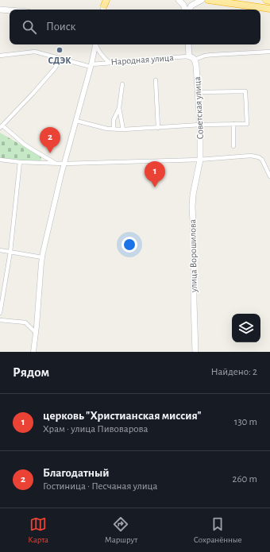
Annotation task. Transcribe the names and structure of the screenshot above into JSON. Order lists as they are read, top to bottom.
{
  "streets": {
    "main road": ["Советская улица", "улица Ворошилова"],
    "street": ["Народная улица"]
  },
  "crossings": [
    ["Народная улица", "Советская улица"],
    ["Советская улица", "улица Ворошилова"]
  ],
  "places": ["СДЭК"],
  "page": {
    "search": "Поиск",
    "pins": ["2", "1"],
    "heading": ["Рядом", "Найдено: 2"],
    "list": [
      {
        "mark": "1",
        "name": "церковь \"Христианская миссия\"",
        "note": "Храм · улица Пивоварова",
        "value": "130 m"
      },
      {
        "mark": "2",
        "name": "Благодатный",
        "note": "Гостиница · Песчаная улица",
        "value": "260 m"
      }
    ],
    "nav": ["Карта", "Маршрут", "Сохранённые"]
  }
}
